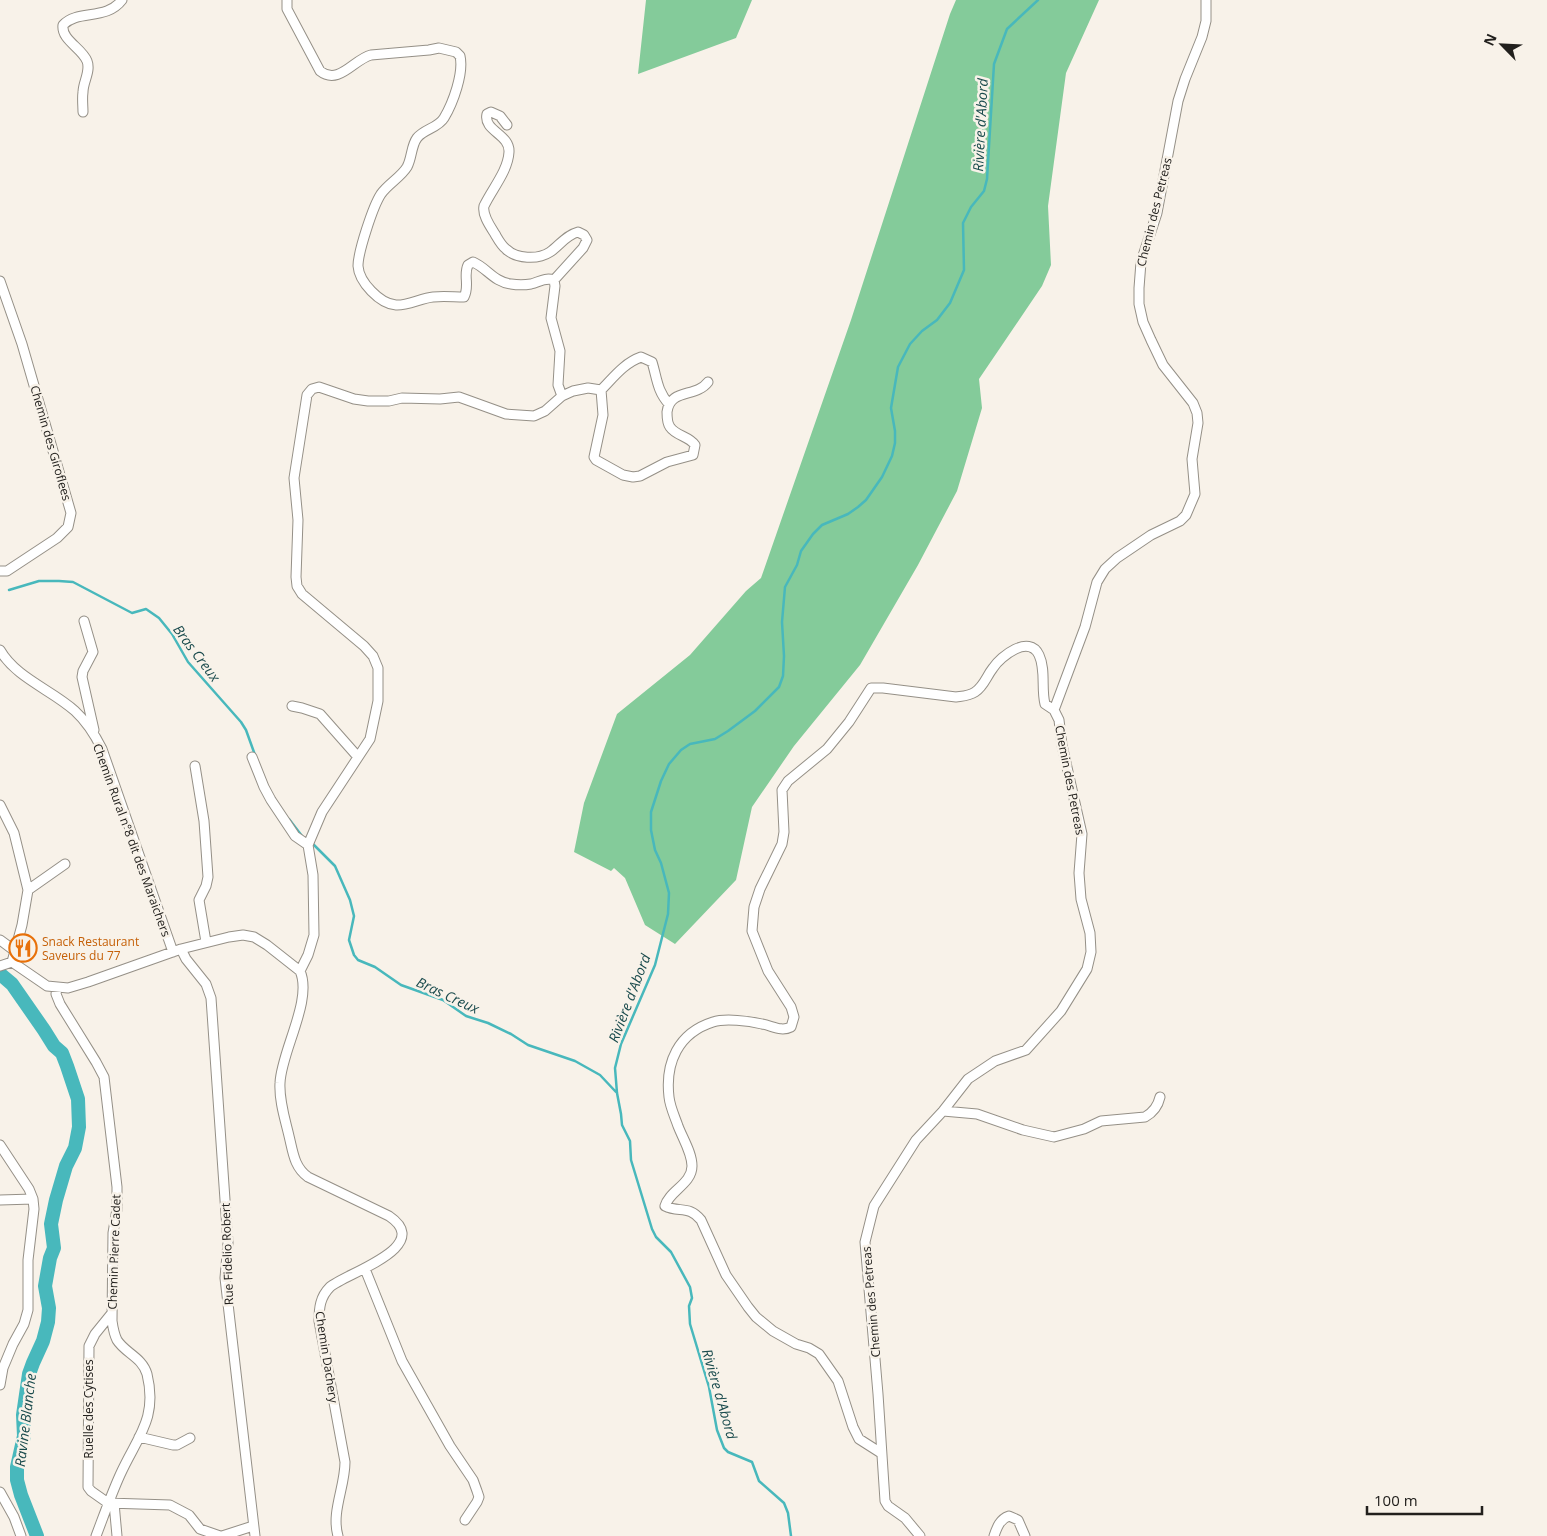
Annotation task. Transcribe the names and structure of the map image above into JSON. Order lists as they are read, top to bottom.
{
  "streets": {
    "street": [
      "Chemin des Petreas",
      "Chemin des Giroflees",
      "Chemin Rural n°8 dit des Maraichers",
      "Chemin Pierre Cadet",
      "Rue Fidelio Robert",
      "Chemin Dachery",
      "Ruelle des Cytises"
    ]
  },
  "crossings": [
    ["Chemin Rural n°8 dit des Maraichers", "Rue Fidelio Robert"],
    ["Chemin Pierre Cadet", "Ruelle des Cytises"]
  ],
  "water": ["Rivière d'Abord", "Bras Creux", "Ravine Blanche"],
  "places": {
    "restaurant": ["Snack Restaurant Saveurs du 77"]
  },
  "scale_bar": "100 m",
  "north": "top left"
}
